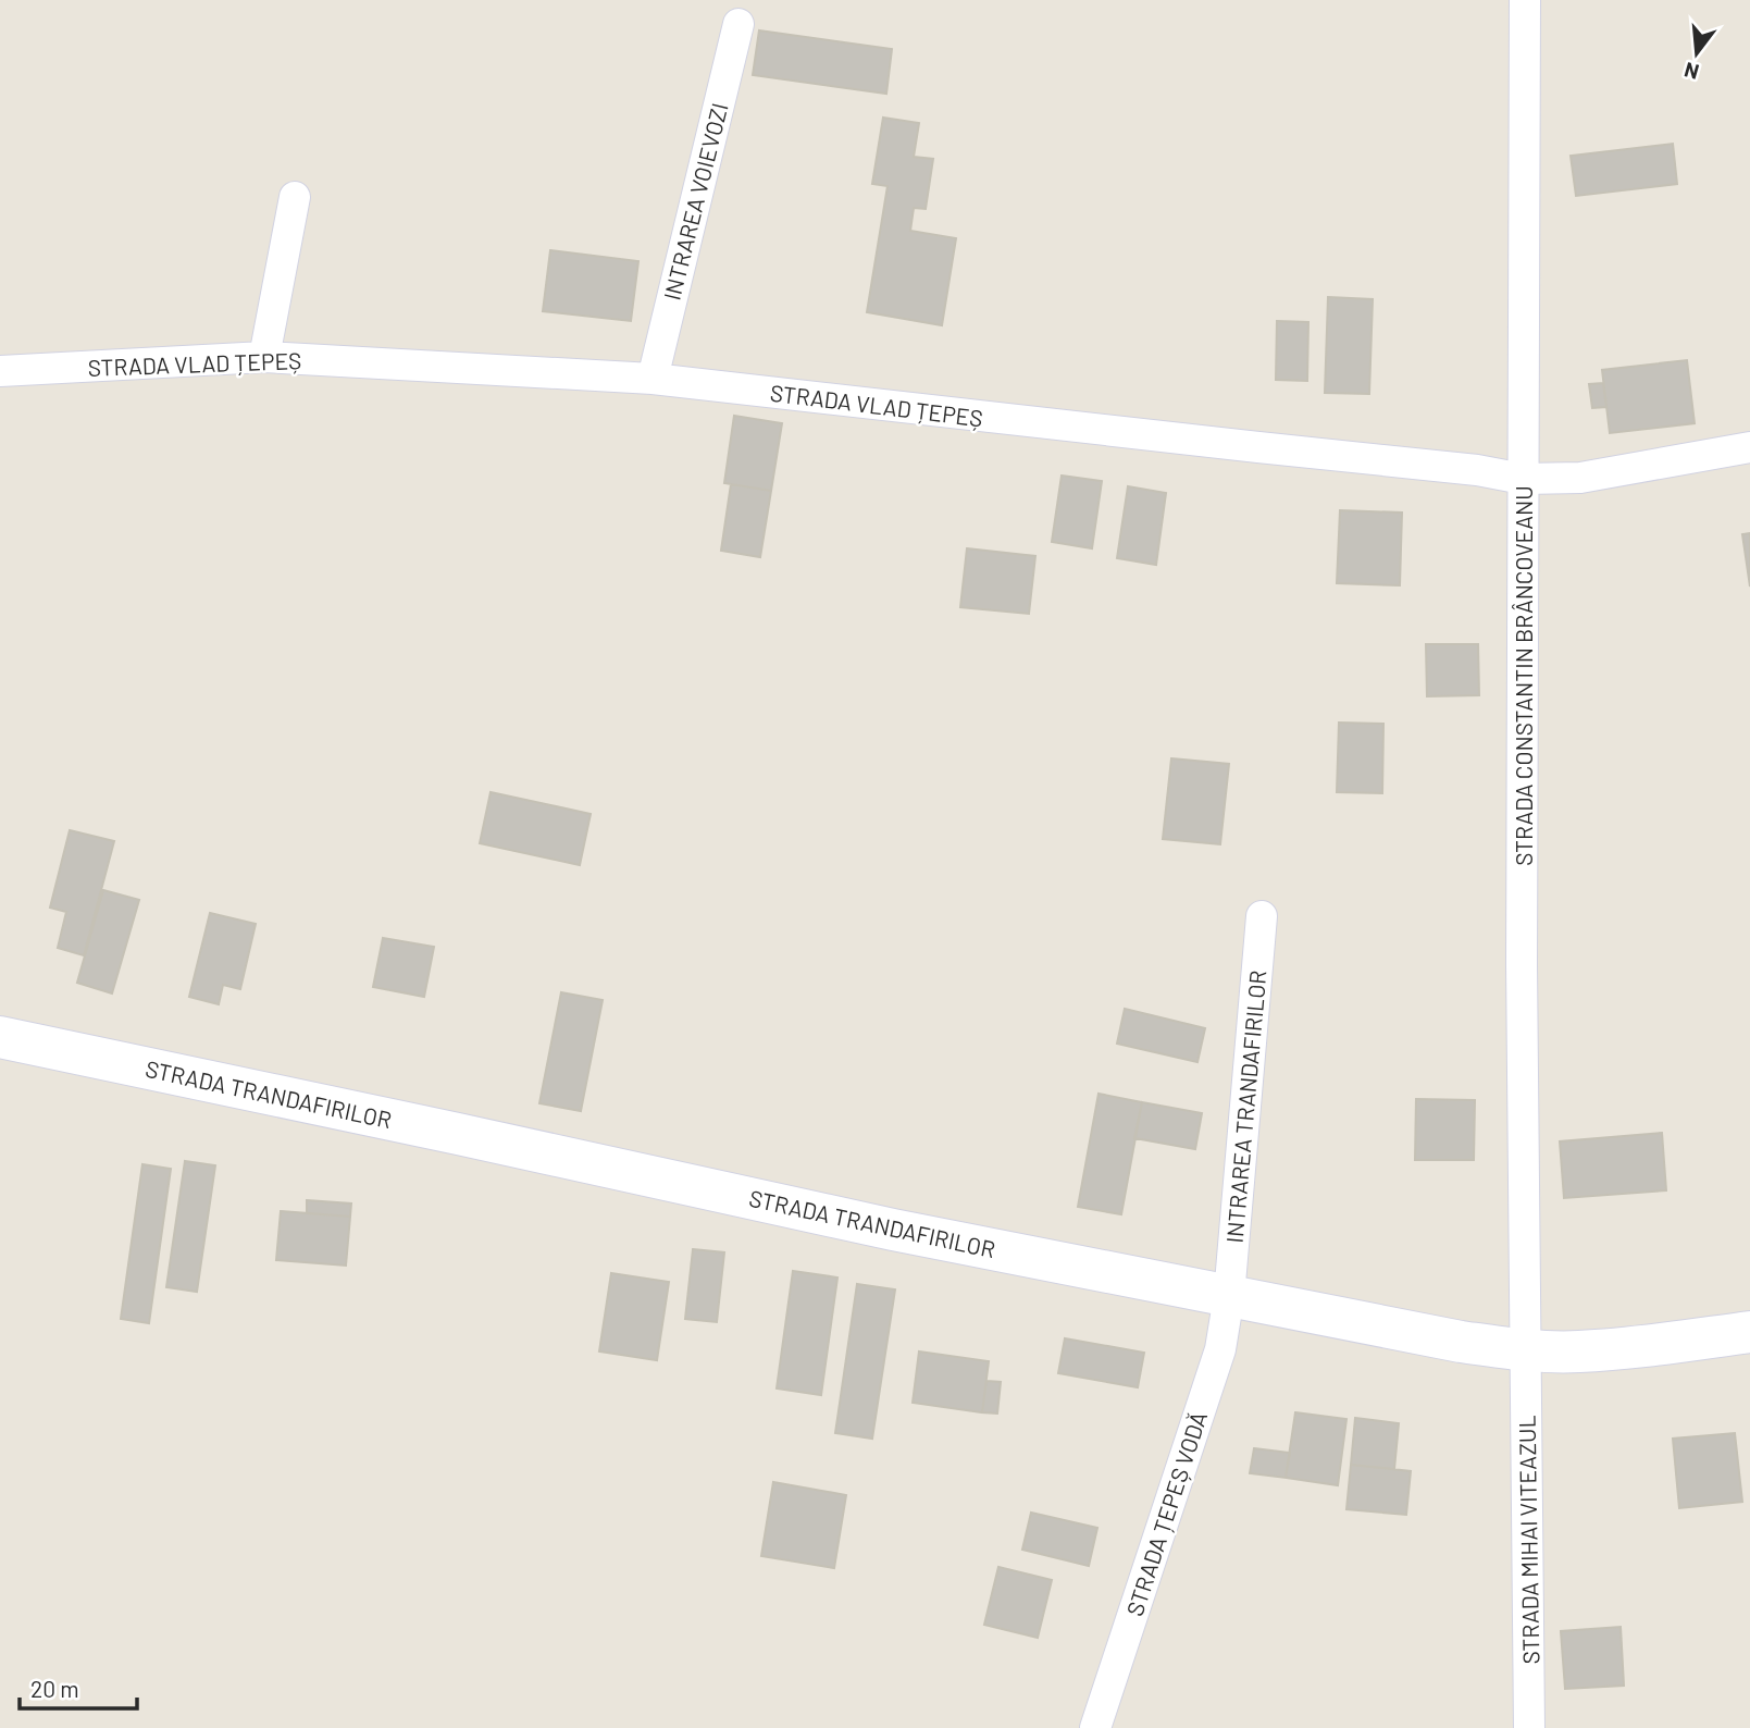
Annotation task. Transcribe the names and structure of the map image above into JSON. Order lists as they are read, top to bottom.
{
  "streets": {
    "main road": ["STRADA TRANDAFIRILOR"],
    "street": [
      "INTRAREA VOIEVOZI",
      "STRADA VLAD ȚEPEȘ",
      "STRADA CONSTANTIN BRÂNCOVEANU",
      "INTRAREA TRANDAFIRILOR",
      "STRADA ȚEPEȘ VODĂ",
      "STRADA MIHAI VITEAZUL"
    ]
  },
  "crossings": [
    ["INTRAREA VOIEVOZI", "STRADA VLAD ȚEPEȘ"],
    ["STRADA VLAD ȚEPEȘ", "STRADA CONSTANTIN BRÂNCOVEANU"],
    ["STRADA CONSTANTIN BRÂNCOVEANU", "STRADA TRANDAFIRILOR"],
    ["STRADA CONSTANTIN BRÂNCOVEANU", "STRADA MIHAI VITEAZUL"],
    ["STRADA TRANDAFIRILOR", "INTRAREA TRANDAFIRILOR"],
    ["STRADA TRANDAFIRILOR", "STRADA ȚEPEȘ VODĂ"],
    ["STRADA TRANDAFIRILOR", "STRADA MIHAI VITEAZUL"],
    ["INTRAREA TRANDAFIRILOR", "STRADA ȚEPEȘ VODĂ"]
  ],
  "scale_bar": "20 m",
  "north": "bottom"
}
